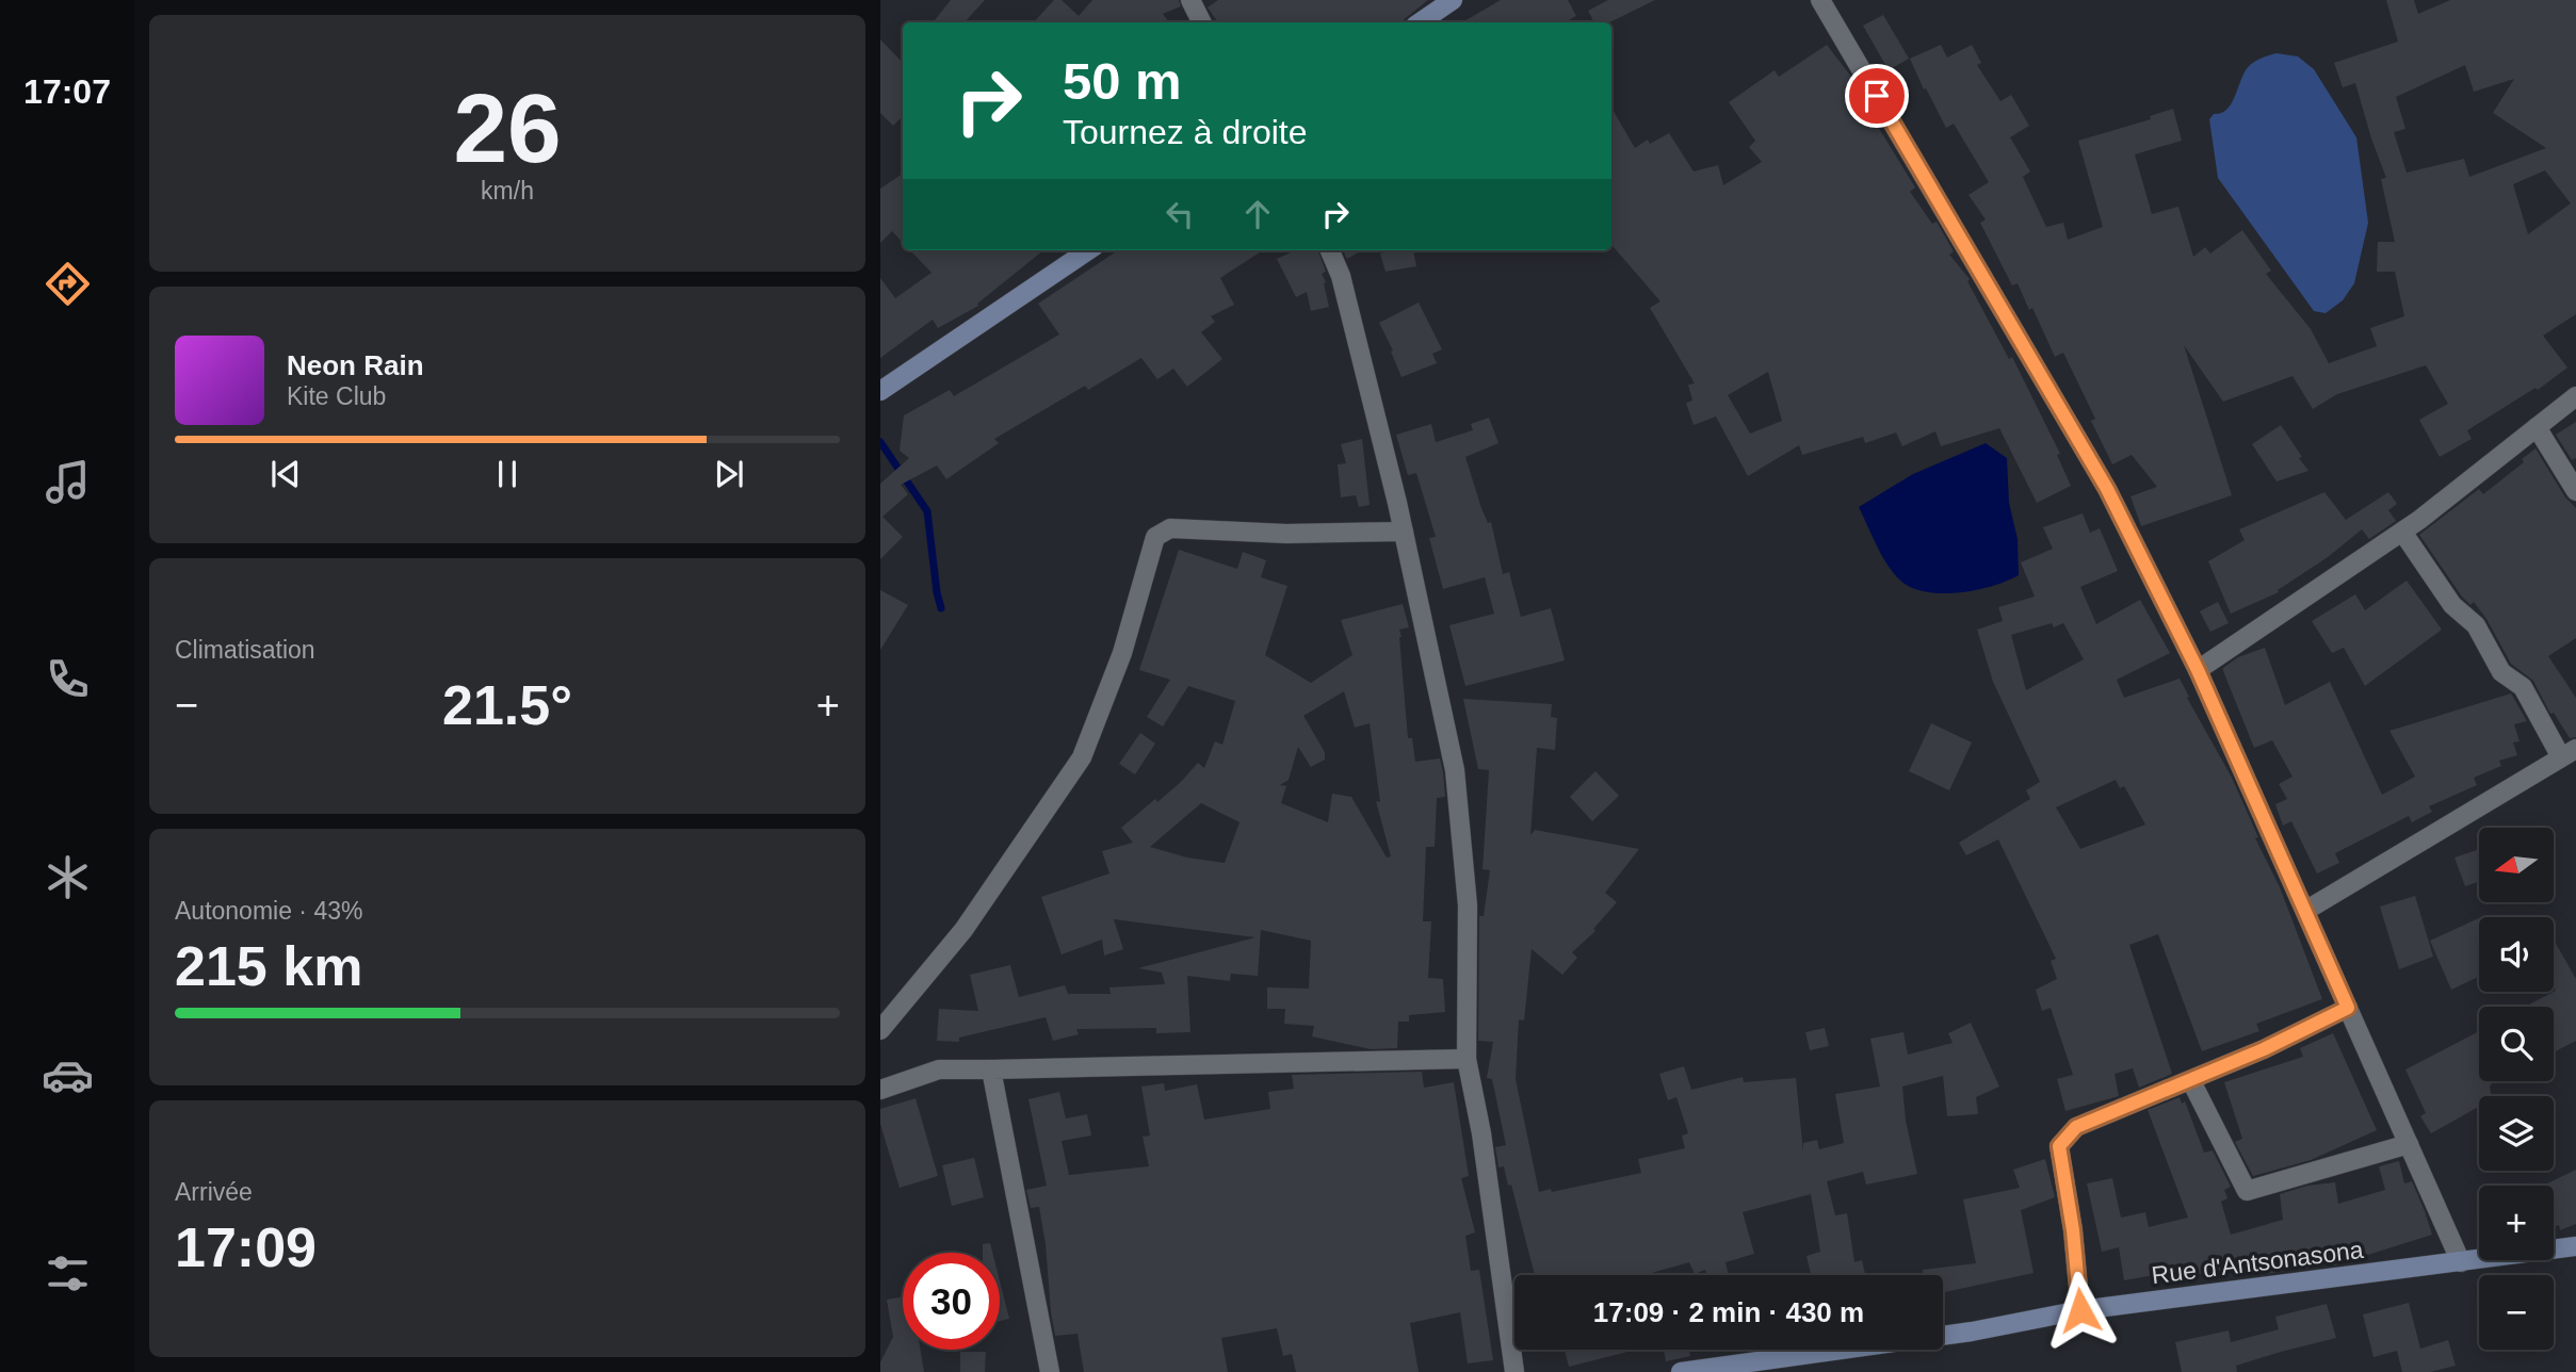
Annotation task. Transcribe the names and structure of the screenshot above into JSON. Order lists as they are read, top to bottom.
{
  "streets": {
    "street": ["Rue d'Antsonasona"]
  },
  "north": "left",
  "page": {
    "tabs": "17:07",
    "tile": [
      ["26", "km/h"],
      "Climatisation",
      ["Autonomie · 43%", "215 km"],
      ["Arrivée", "17:09"]
    ],
    "turn": ["50 m", "Tournez à droite"],
    "song": ["Neon Rain", "Kite Club"],
    "heat": ["−", "21.5°", "+"],
    "map_buttons": ["+", "−"],
    "limit": "30",
    "trip": "17:09 · 2 min · 430 m"
  }
}
